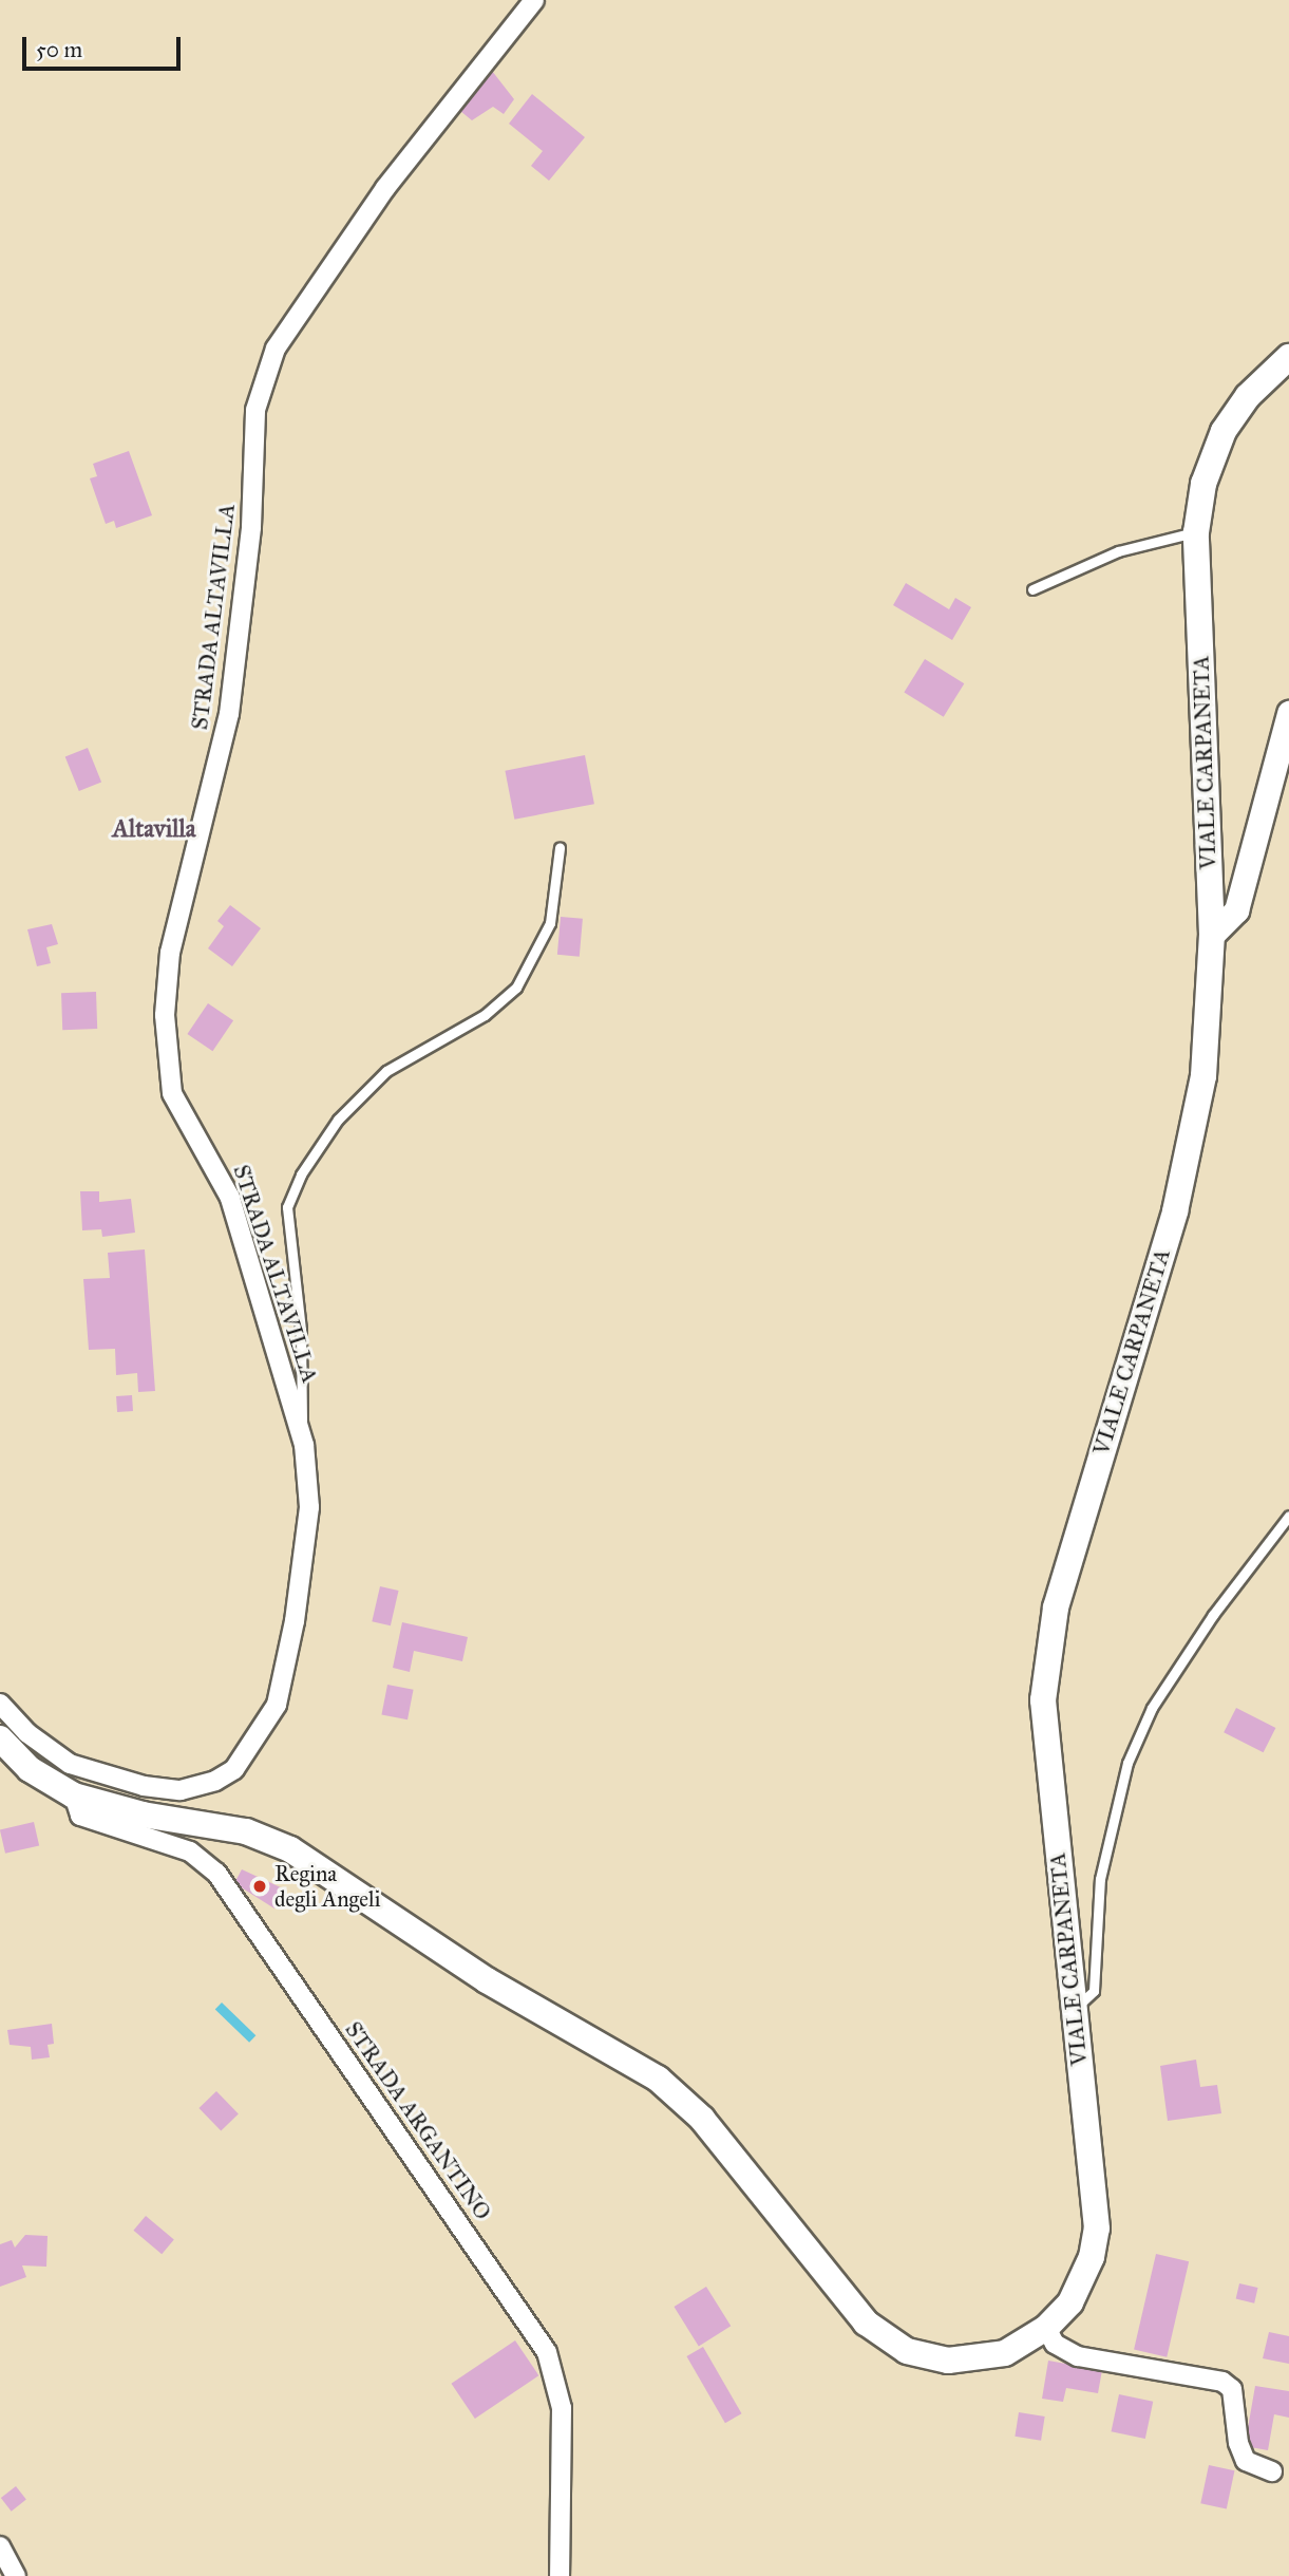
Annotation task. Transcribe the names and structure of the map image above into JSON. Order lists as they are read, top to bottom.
{
  "streets": {
    "main road": ["VIALE CARPANETA"],
    "street": ["STRADA ALTAVILLA", "STRADA ARGANTINO"]
  },
  "crossings": [
    ["VIALE CARPANETA", "STRADA ARGANTINO"]
  ],
  "districts": ["Altavilla"],
  "places": ["Regina degli Angeli"],
  "scale_bar": "50 m"
}
